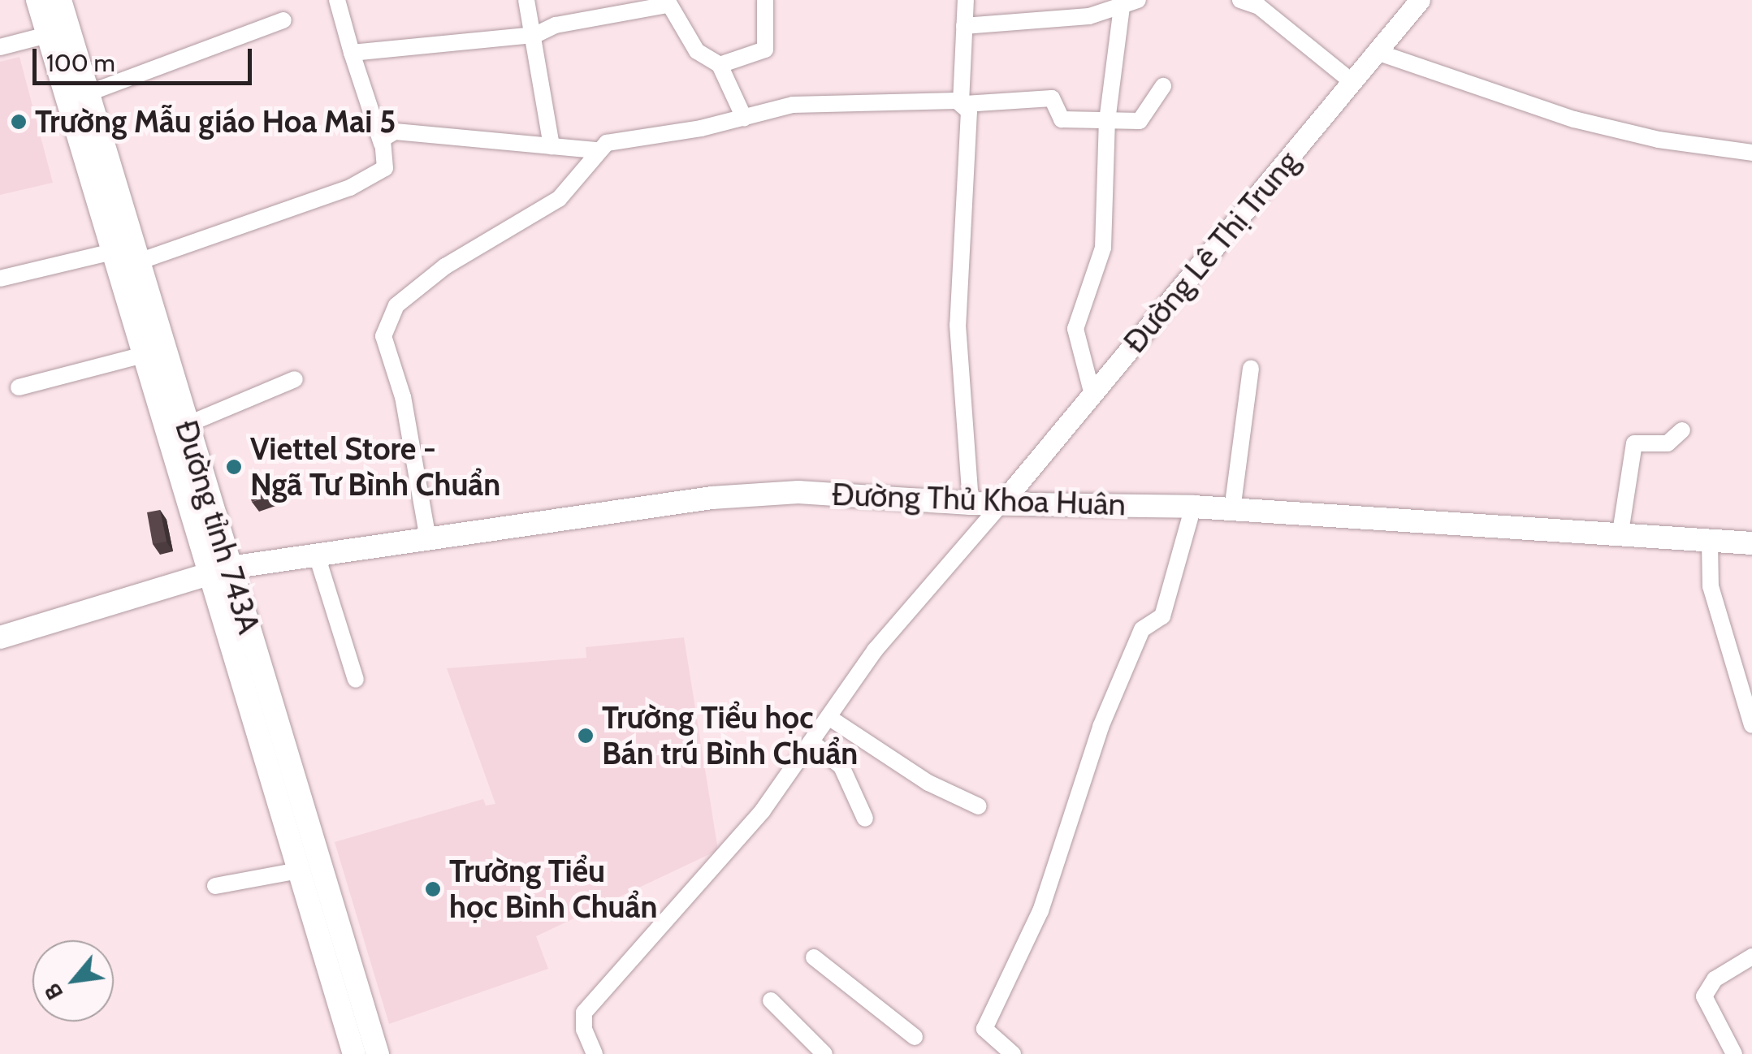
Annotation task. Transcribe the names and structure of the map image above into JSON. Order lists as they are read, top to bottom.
{
  "streets": {
    "main road": ["Đường Thủ Khoa Huân", "Đường tỉnh 743A"],
    "street": ["Đường Lê Thị Trung"]
  },
  "crossings": [
    ["Đường Lê Thị Trung", "Đường Thủ Khoa Huân"],
    ["Đường Thủ Khoa Huân", "Đường tỉnh 743A"]
  ],
  "places": [
    "Trường Mẫu giáo Hoa Mai 5",
    "Viettel Store - Ngã Tư Bình Chuẩn",
    "Trường Tiểu học Bán trú Bình Chuẩn",
    "Trường Tiểu học Bình Chuẩn"
  ],
  "scale_bar": "100 m",
  "north": "bottom left"
}
